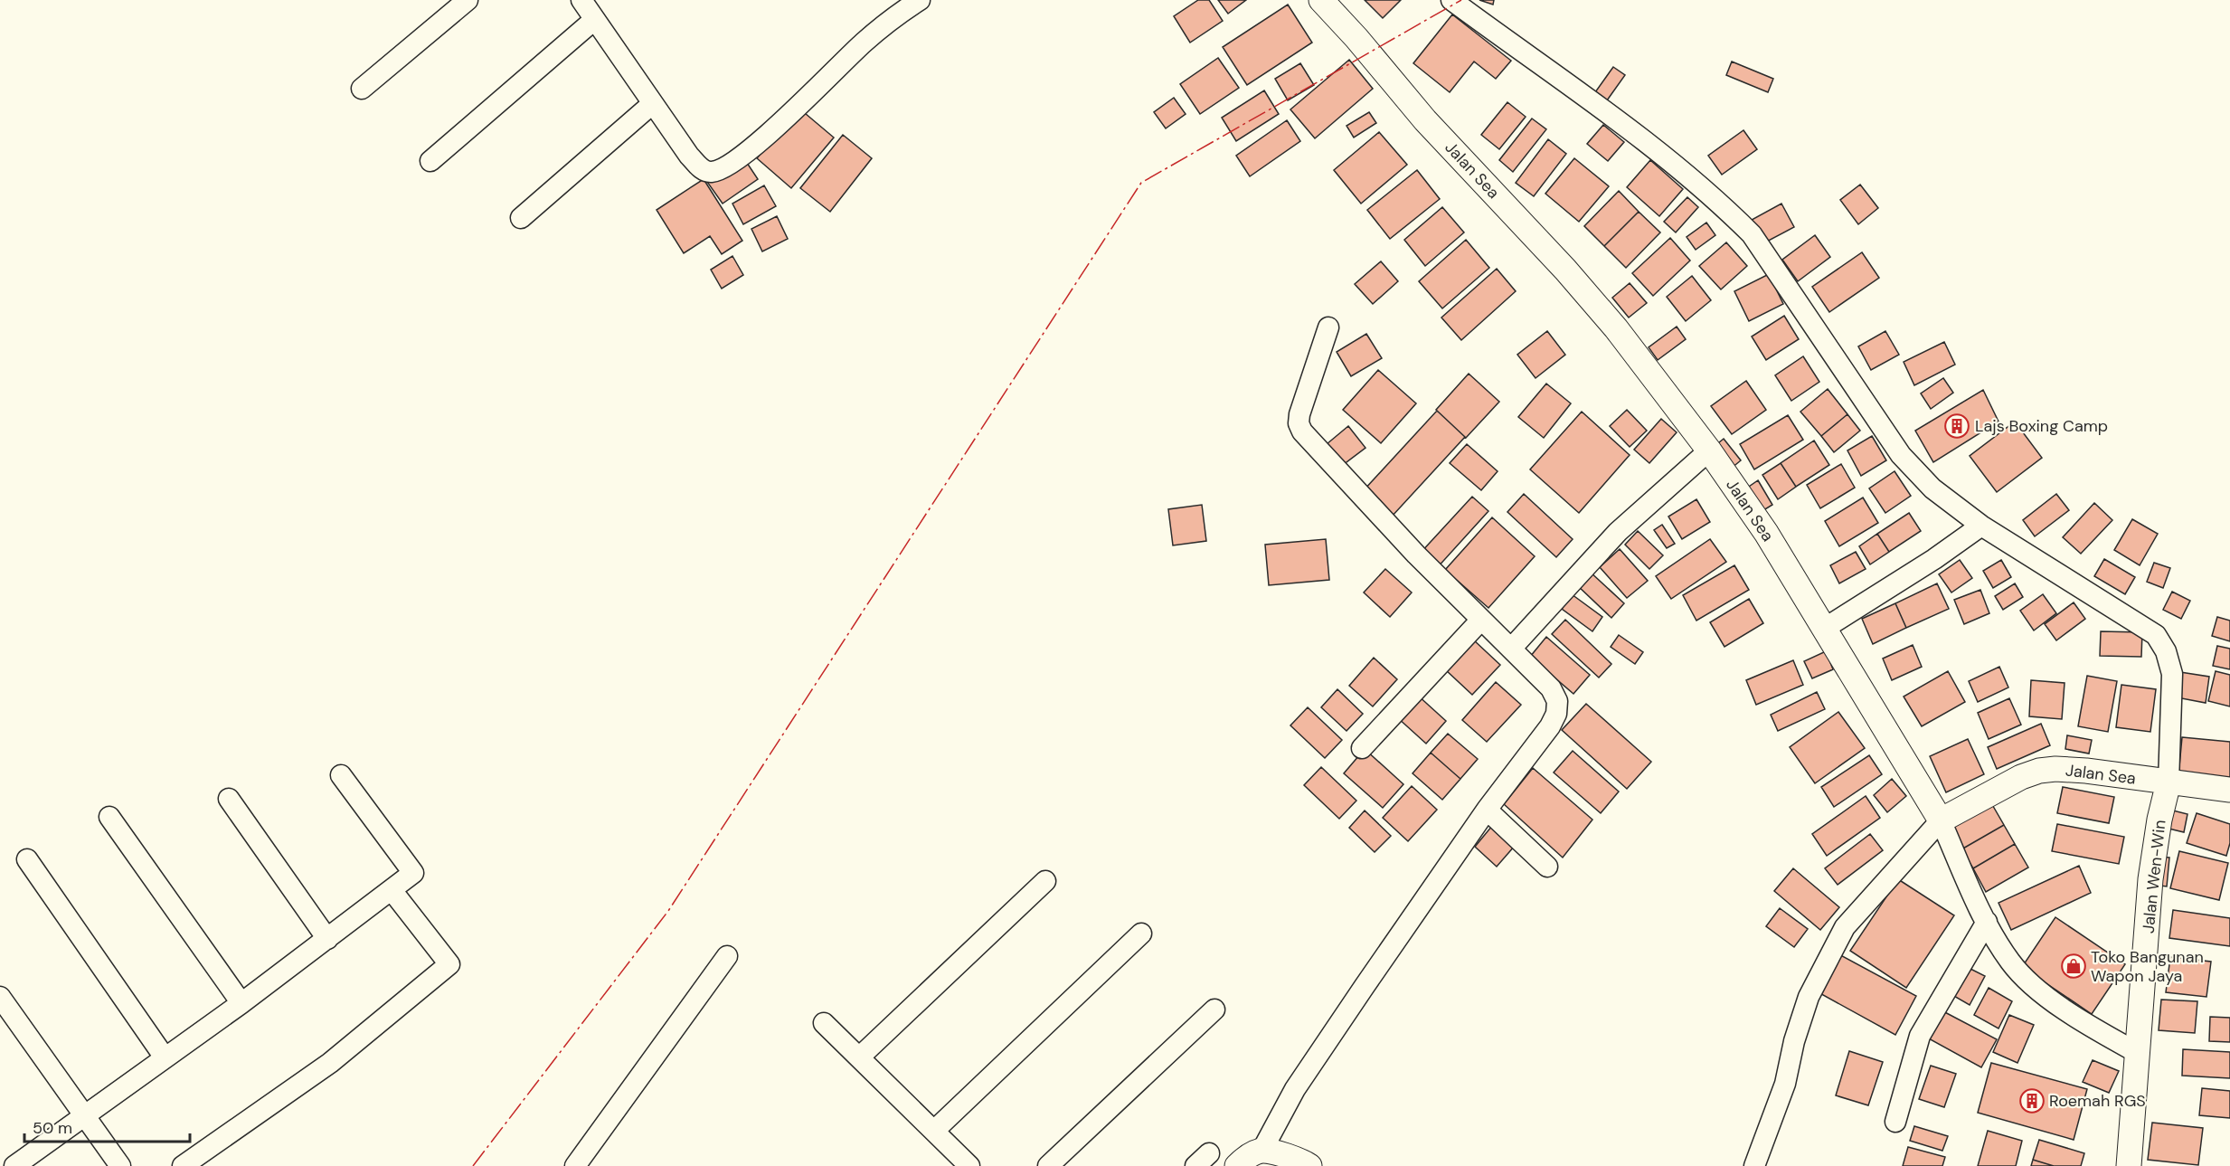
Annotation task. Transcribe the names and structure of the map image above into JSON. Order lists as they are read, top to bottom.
{
  "streets": {
    "street": ["Jalan Sea", "Jalan Wen-Win"]
  },
  "crossings": [
    ["Jalan Sea", "Jalan Wen-Win"]
  ],
  "places": {
    "building": ["Lajs Boxing Camp", "Roemah RGS"],
    "shop": ["Toko Bangunan Wapon Jaya"]
  },
  "scale_bar": "50 m"
}
